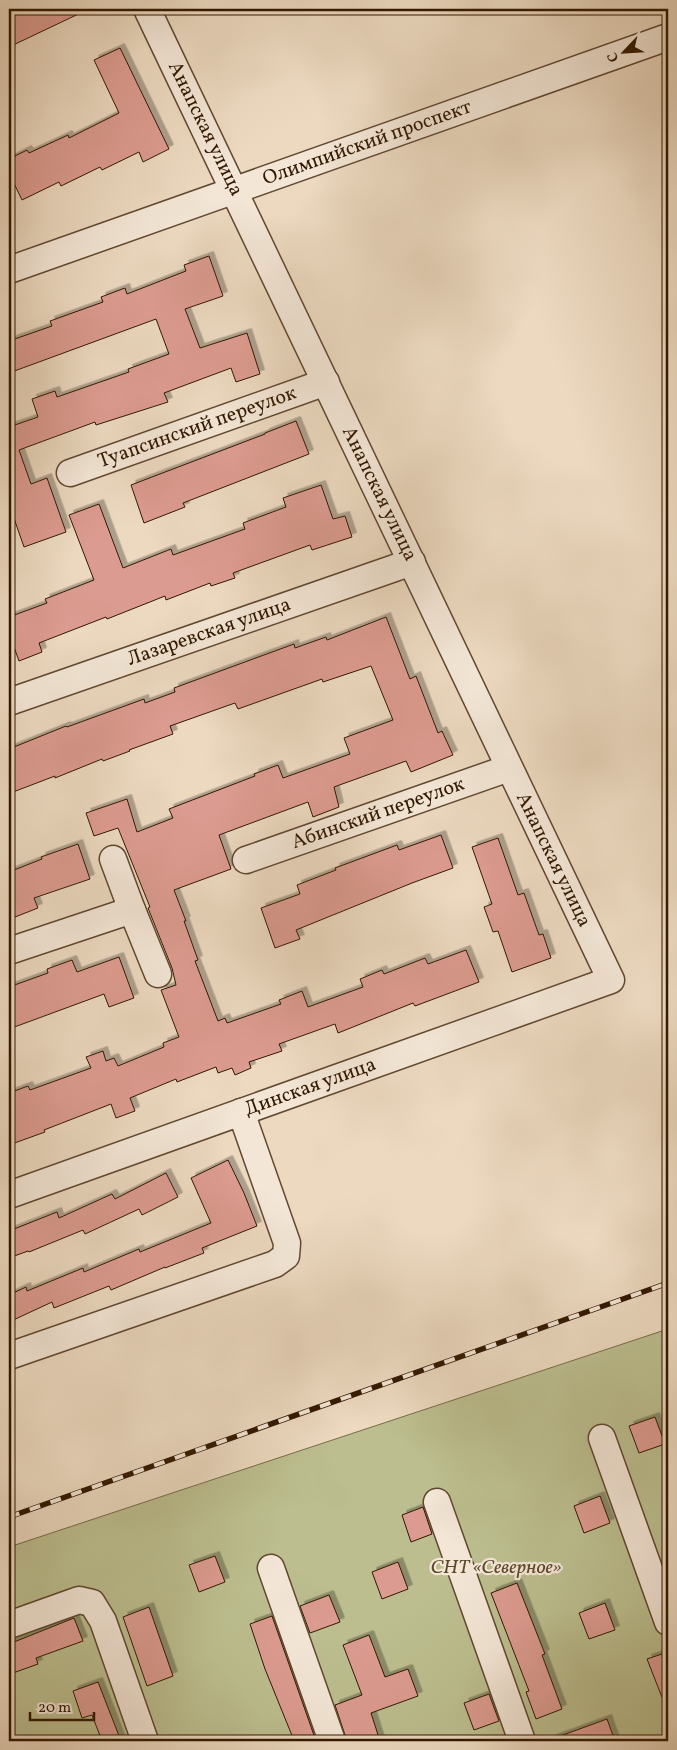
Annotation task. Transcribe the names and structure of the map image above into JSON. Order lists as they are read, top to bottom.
{
  "streets": {
    "street": [
      "Анапская улица",
      "Олимпийский проспект",
      "Туапсинский переулок",
      "Лазаревская улица",
      "Абинский переулок",
      "Динская улица"
    ]
  },
  "crossings": [
    ["Анапская улица", "Олимпийский проспект"],
    ["Анапская улица", "Туапсинский переулок"],
    ["Анапская улица", "Лазаревская улица"],
    ["Анапская улица", "Абинский переулок"],
    ["Анапская улица", "Динская улица"]
  ],
  "parks": ["СНТ «Северное»"],
  "scale_bar": "20 m",
  "north": "bottom left"
}
